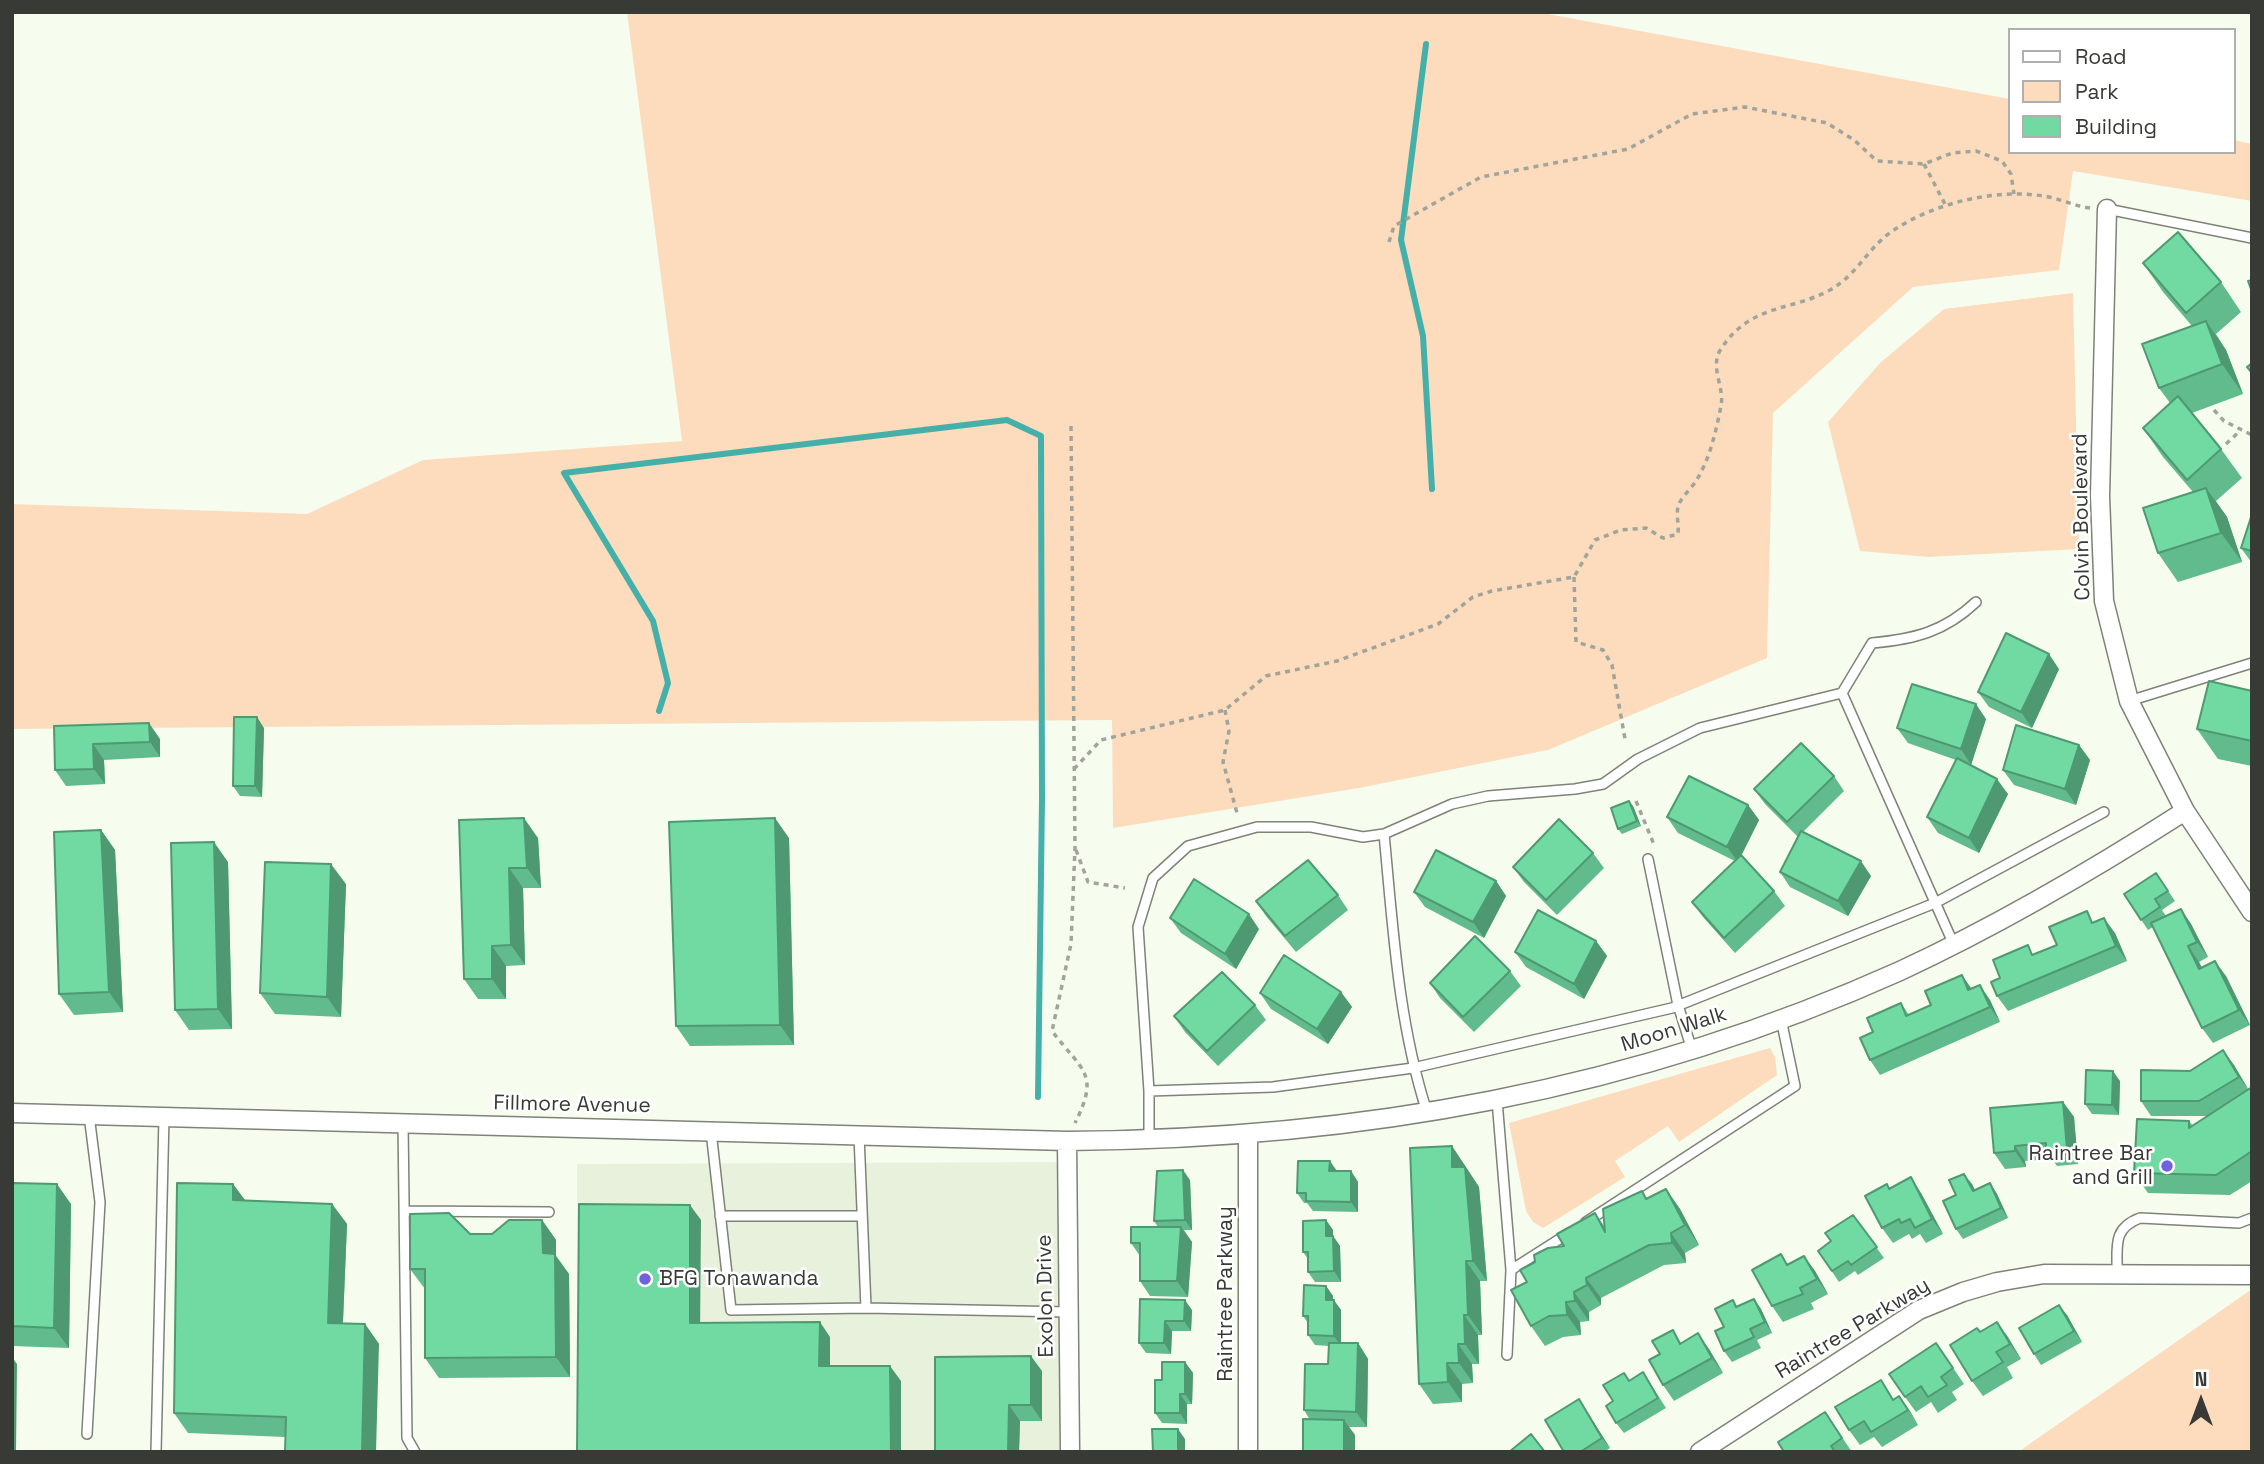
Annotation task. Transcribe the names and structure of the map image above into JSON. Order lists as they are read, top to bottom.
{
  "streets": {
    "street": [
      "Colvin Boulevard",
      "Moon Walk",
      "Fillmore Avenue",
      "Raintree Parkway",
      "Exolon Drive"
    ]
  },
  "crossings": [
    ["Colvin Boulevard", "Moon Walk"],
    ["Moon Walk", "Fillmore Avenue"],
    ["Moon Walk", "Raintree Parkway"],
    ["Fillmore Avenue", "Exolon Drive"]
  ],
  "places": ["Raintree Bar and Grill", "BFG Tonawanda"],
  "legend": ["Road", "Park", "Building"],
  "north": "top"
}
